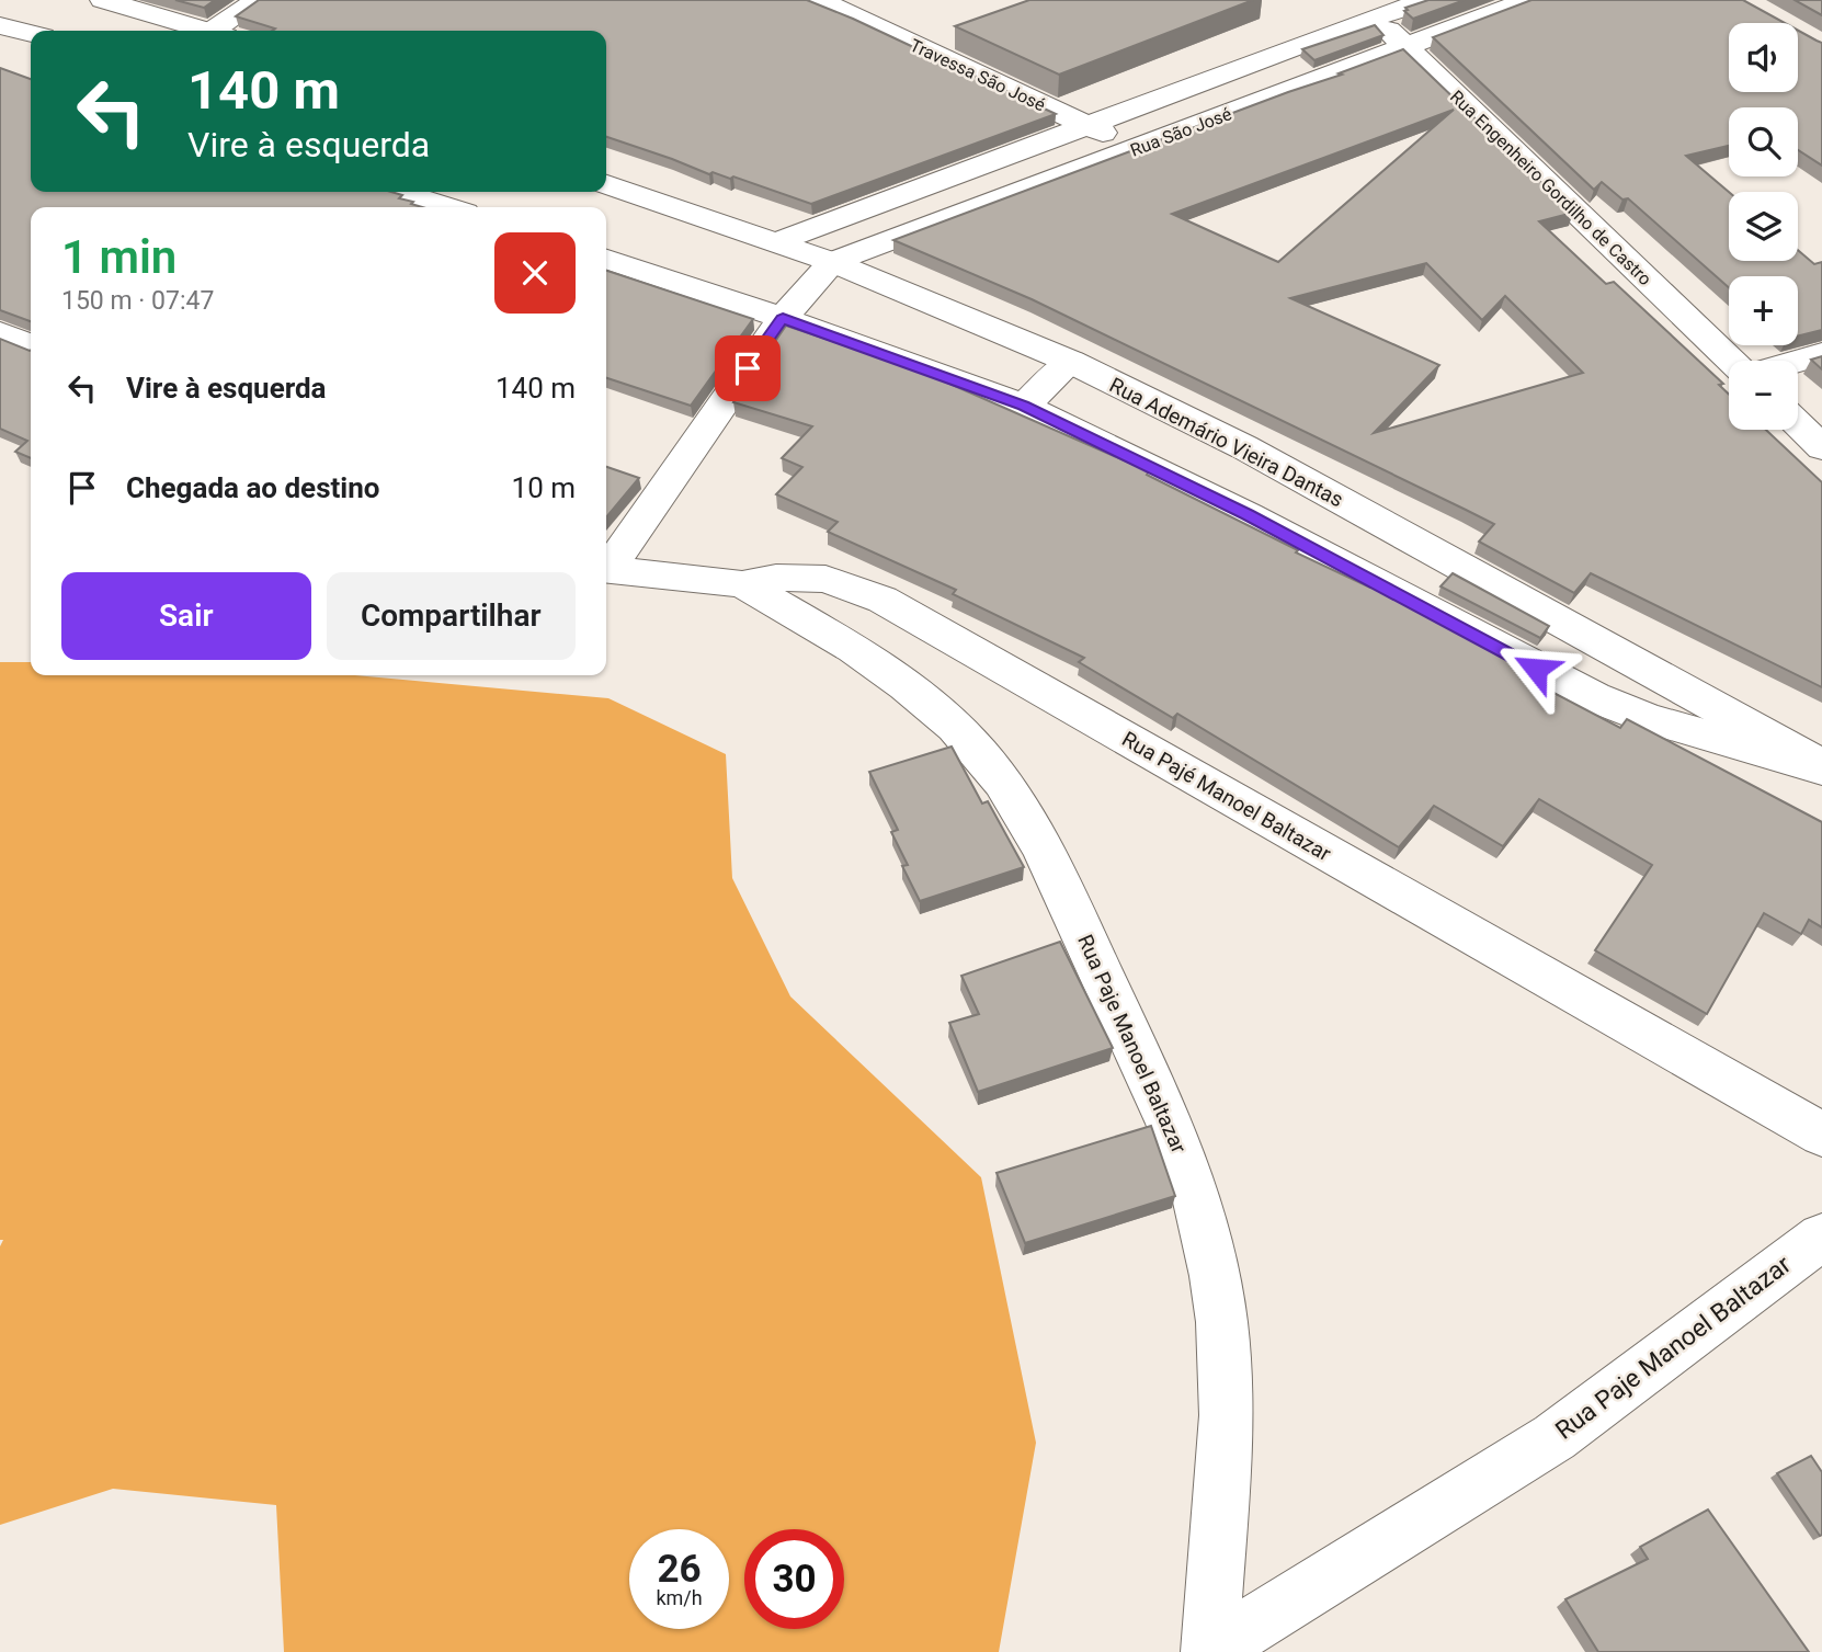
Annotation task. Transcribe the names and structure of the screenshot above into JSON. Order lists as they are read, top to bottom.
{
  "streets": {
    "street": [
      "Travessa São José",
      "Rua São José",
      "Rua Engenheiro Gordilho de Castro",
      "Rua Ademário Vieira Dantas",
      "Rua Pajé Manoel Baltazar",
      "Rua Paje Manoel Baltazar"
    ]
  },
  "crossings": [
    ["Travessa São José", "Rua São José"],
    ["Rua São José", "Rua Engenheiro Gordilho de Castro"],
    ["Rua São José", "Rua Ademário Vieira Dantas"],
    ["Rua Pajé Manoel Baltazar", "Rua Paje Manoel Baltazar"]
  ],
  "page": {
    "map_buttons": ["+", "−"],
    "turn": ["140 m", "Vire à esquerda"],
    "heading": ["1 min", "150 m · 07:47"],
    "list": [
      {
        "name": "Vire à esquerda",
        "value": "140 m"
      },
      {
        "name": "Chegada ao destino",
        "value": "10 m"
      }
    ],
    "buttons": ["Sair", "Compartilhar"],
    "speed": "26 km/h",
    "limit": "30"
  }
}
